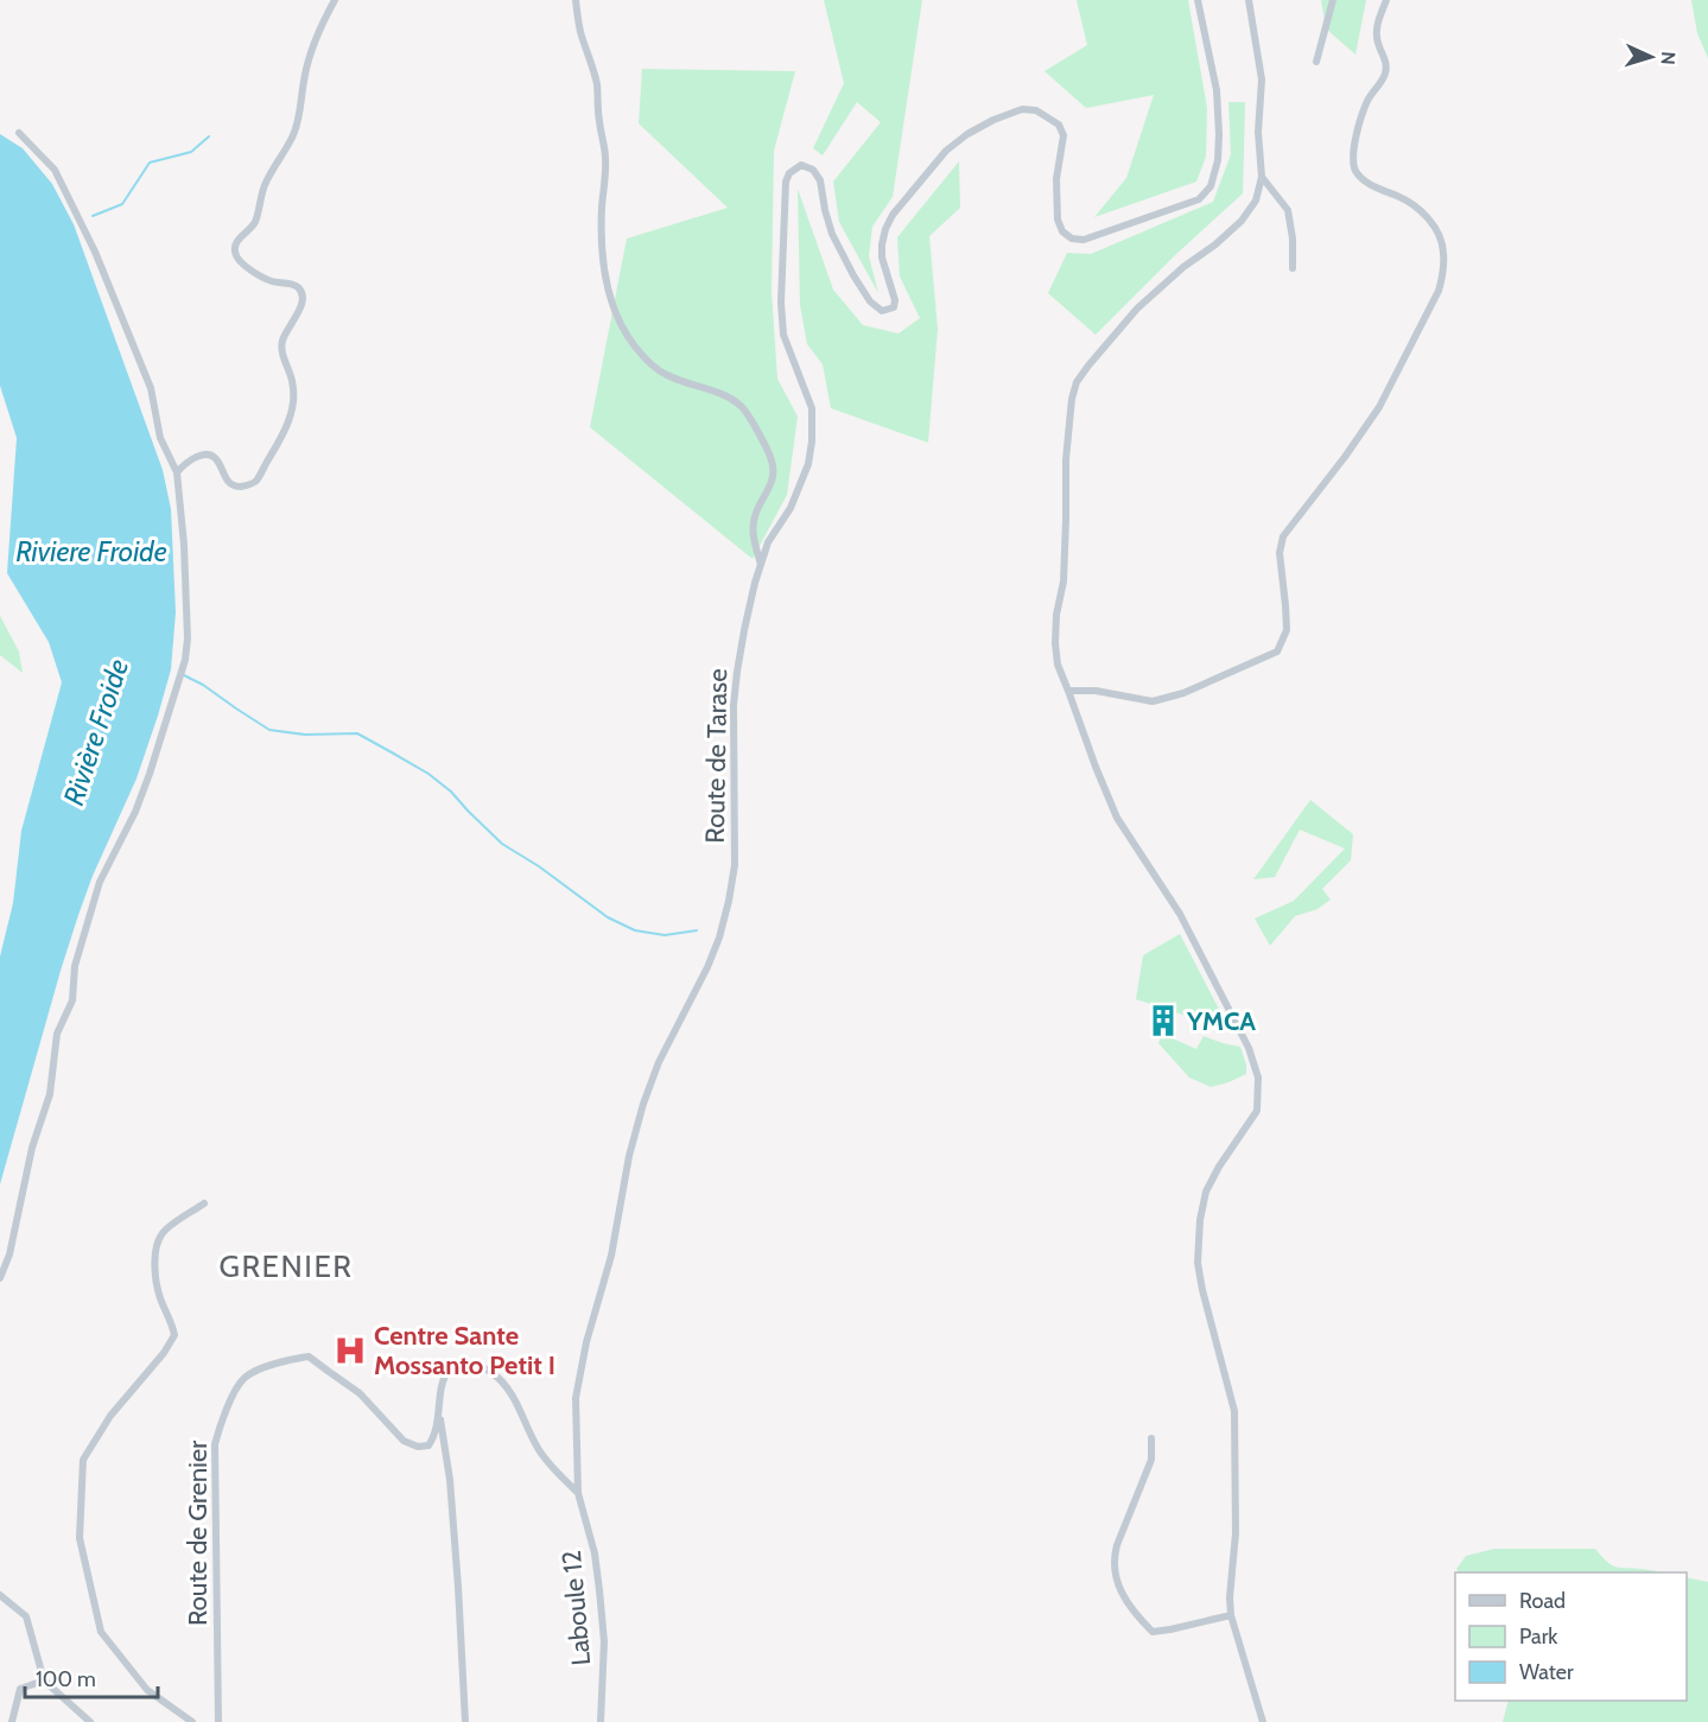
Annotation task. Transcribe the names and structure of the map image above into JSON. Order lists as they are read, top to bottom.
{
  "streets": {
    "street": ["Route de Tarase", "Route de Grenier", "Laboule 12"]
  },
  "crossings": [
    ["Route de Tarase", "Route de Grenier"],
    ["Route de Tarase", "Laboule 12"],
    ["Route de Grenier", "Laboule 12"]
  ],
  "districts": ["GRENIER"],
  "water": ["Riviere Froide", "Rivière Froide"],
  "places": {
    "building": ["YMCA"],
    "hospital": ["Centre Sante Mossanto Petit I"]
  },
  "legend": ["Road", "Park", "Water"],
  "scale_bar": "100 m",
  "north": "right"
}
